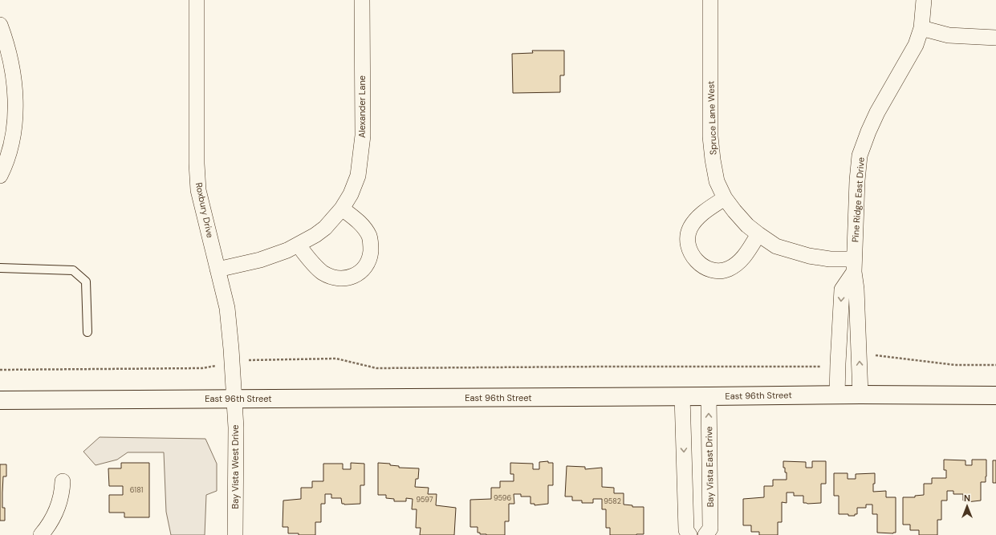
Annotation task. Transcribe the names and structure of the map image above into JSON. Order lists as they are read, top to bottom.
{
  "streets": {
    "main road": ["East 96th Street"],
    "street": [
      "Alexander Lane",
      "Spruce Lane West",
      "Pine Ridge East Drive",
      "Roxbury Drive",
      "Bay Vista West Drive",
      "Bay Vista East Drive"
    ]
  },
  "crossings": [
    ["Alexander Lane", "Roxbury Drive"],
    ["Spruce Lane West", "Pine Ridge East Drive"],
    ["Pine Ridge East Drive", "East 96th Street"],
    ["Roxbury Drive", "East 96th Street"],
    ["Roxbury Drive", "Bay Vista West Drive"],
    ["East 96th Street", "Bay Vista West Drive"],
    ["East 96th Street", "Bay Vista East Drive"]
  ],
  "house_numbers": [
    "6181",
    "9596",
    "9597",
    "9582"
  ],
  "north": "top"
}
